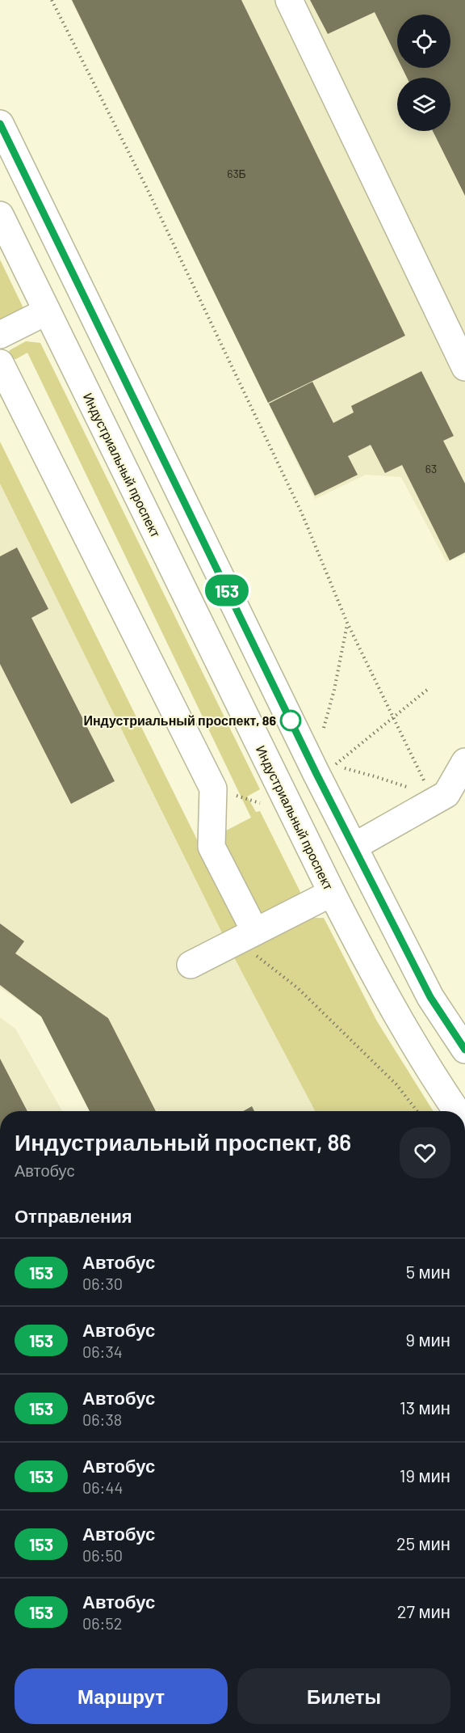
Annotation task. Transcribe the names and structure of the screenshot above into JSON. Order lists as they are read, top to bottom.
{
  "streets": {
    "main road": ["Индустриальный проспект"]
  },
  "places": ["Индустриальный проспект, 86"],
  "lines": ["bus line 153"],
  "house_numbers": ["63Б", "63"],
  "page": {
    "on_map": "153",
    "heading": [
      ["Индустриальный проспект, 86", "Автобус"],
      "Отправления"
    ],
    "list": [
      {
        "mark": "153",
        "name": "Автобус",
        "note": "06:30",
        "value": "5 мин"
      },
      {
        "mark": "153",
        "name": "Автобус",
        "note": "06:34",
        "value": "9 мин"
      },
      {
        "mark": "153",
        "name": "Автобус",
        "note": "06:38",
        "value": "13 мин"
      },
      {
        "mark": "153",
        "name": "Автобус",
        "note": "06:44",
        "value": "19 мин"
      },
      {
        "mark": "153",
        "name": "Автобус",
        "note": "06:50",
        "value": "25 мин"
      },
      {
        "mark": "153",
        "name": "Автобус",
        "note": "06:52",
        "value": "27 мин"
      }
    ],
    "buttons": ["Маршрут", "Билеты"]
  }
}
